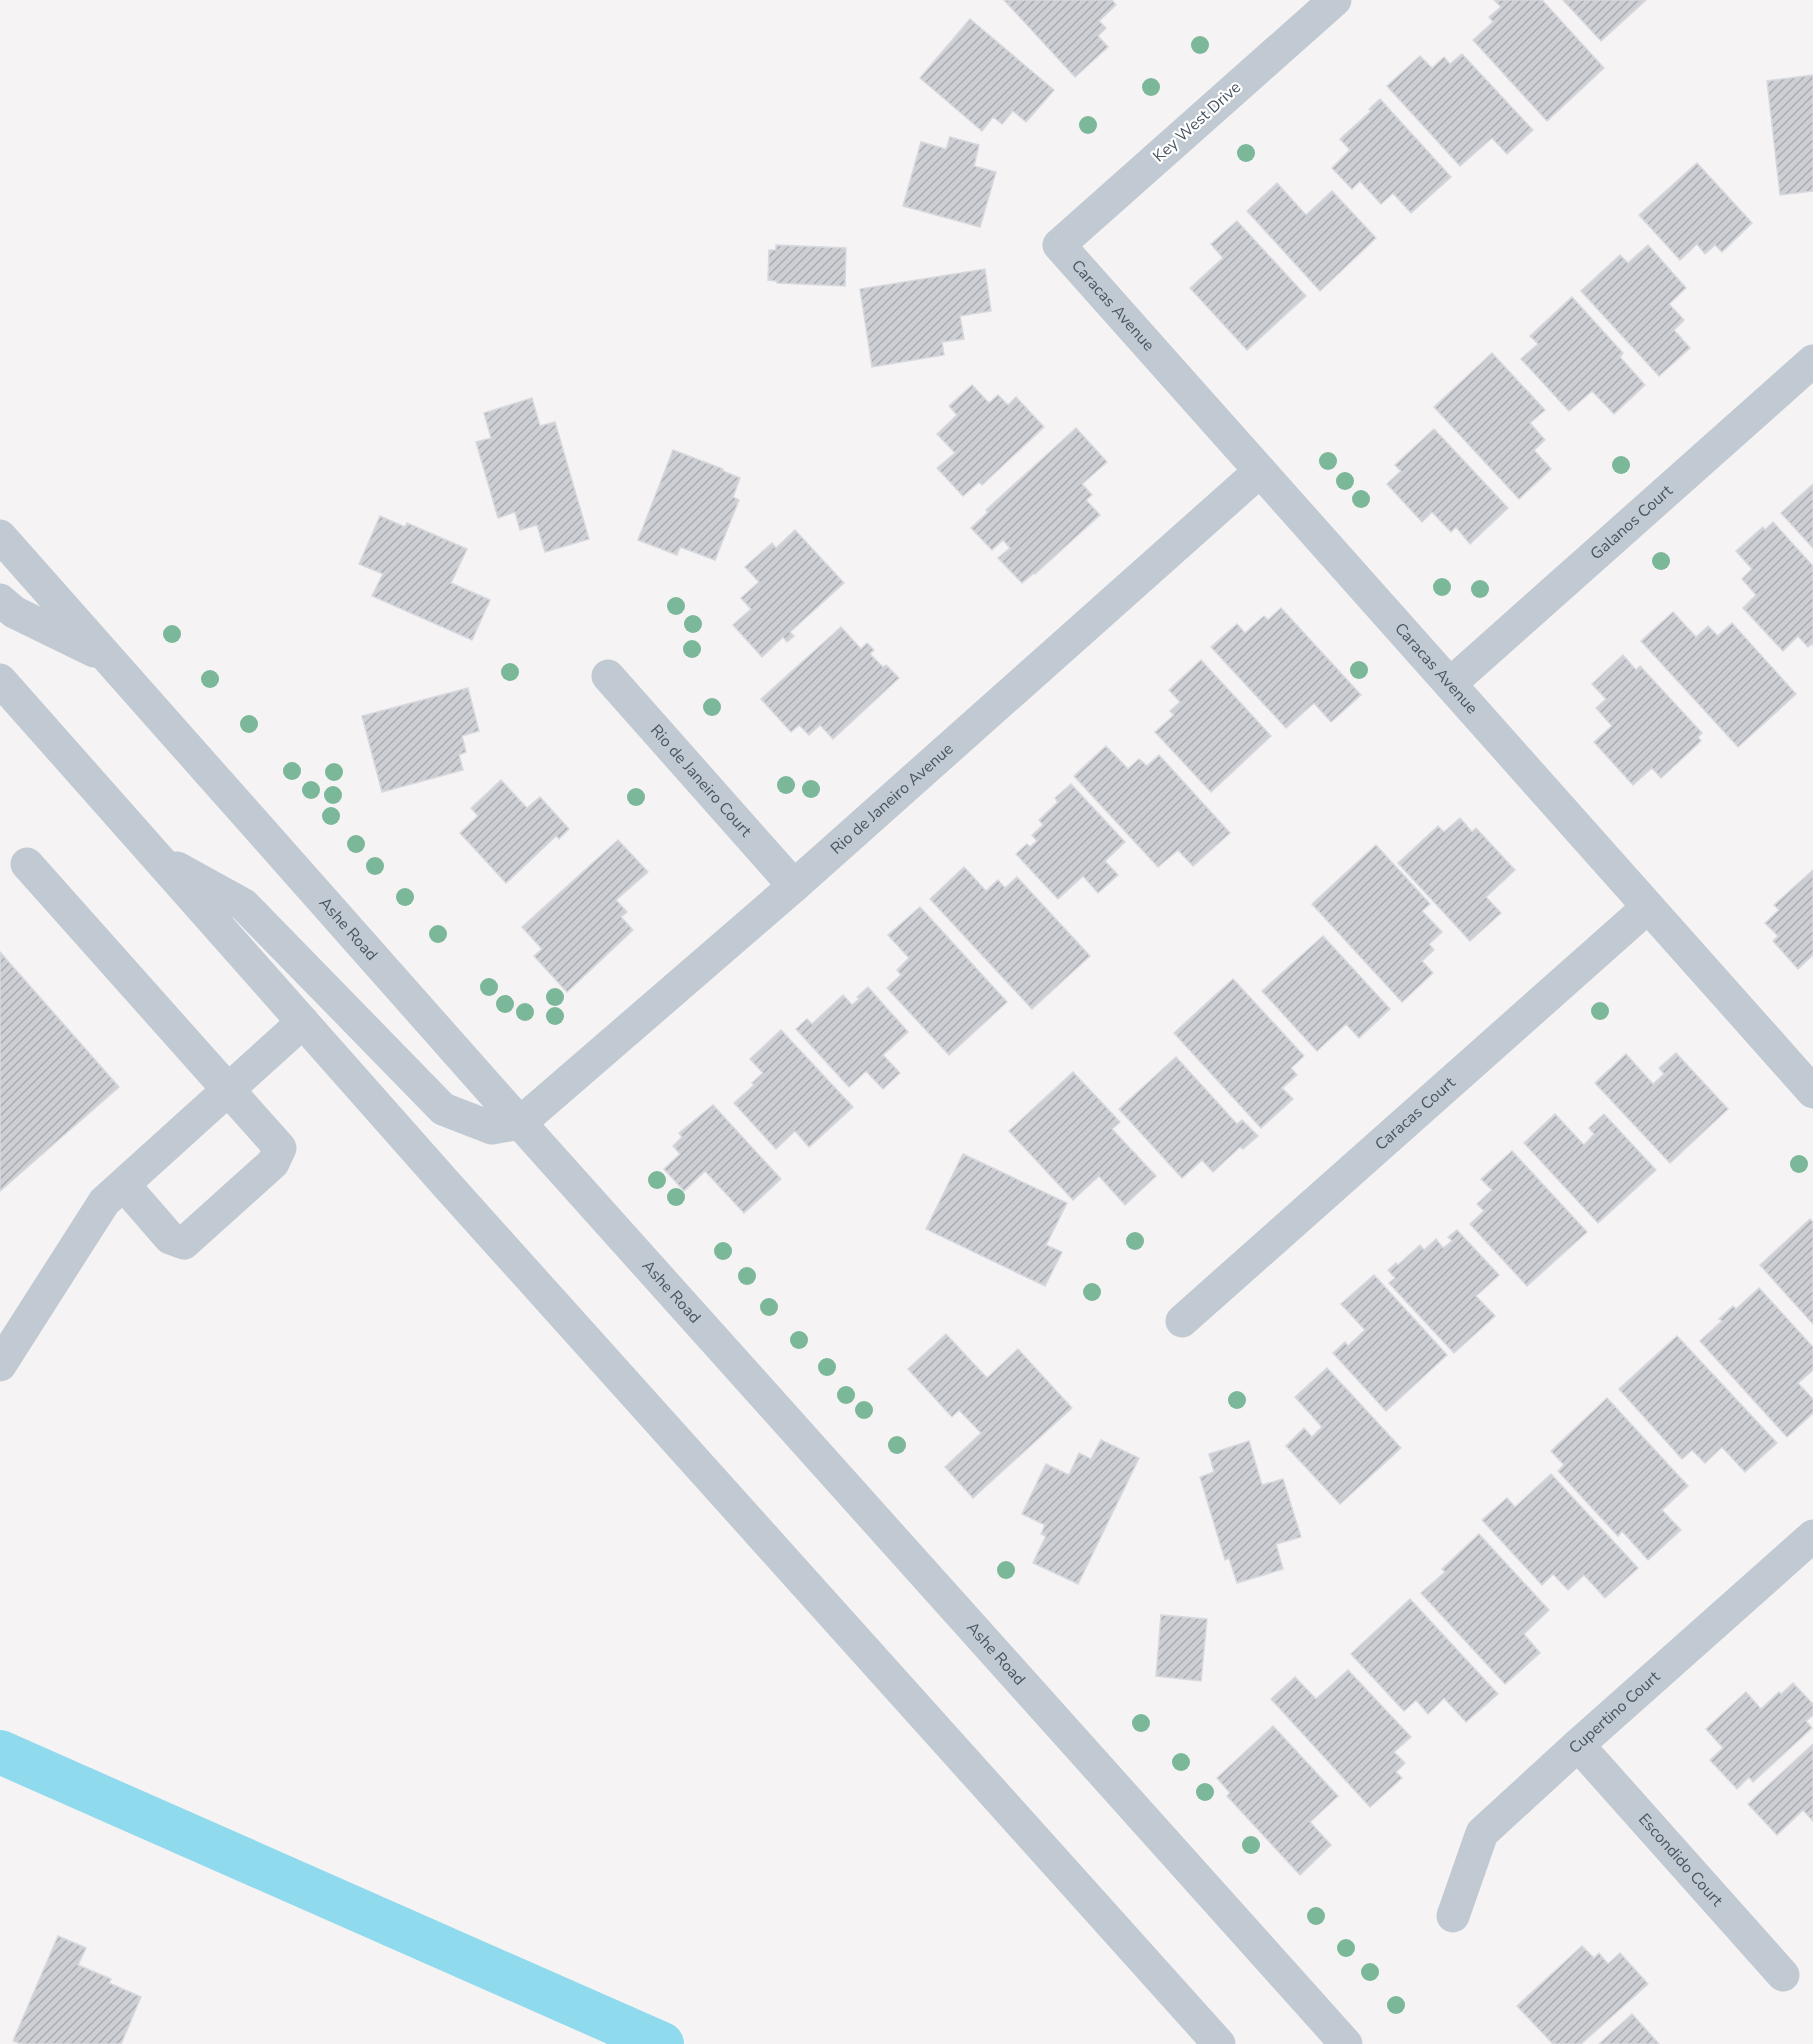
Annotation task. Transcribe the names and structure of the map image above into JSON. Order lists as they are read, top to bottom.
{
  "streets": {
    "street": [
      "Key West Drive",
      "Caracas Avenue",
      "Galanos Court",
      "Rio de Janeiro Court",
      "Rio de Janeiro Avenue",
      "Ashe Road",
      "Caracas Court",
      "Cupertino Court",
      "Escondido Court"
    ]
  },
  "crossings": [
    ["Key West Drive", "Caracas Avenue"],
    ["Caracas Avenue", "Galanos Court"],
    ["Caracas Avenue", "Rio de Janeiro Avenue"],
    ["Caracas Avenue", "Caracas Court"],
    ["Rio de Janeiro Court", "Rio de Janeiro Avenue"],
    ["Rio de Janeiro Avenue", "Ashe Road"],
    ["Cupertino Court", "Escondido Court"]
  ]
}
